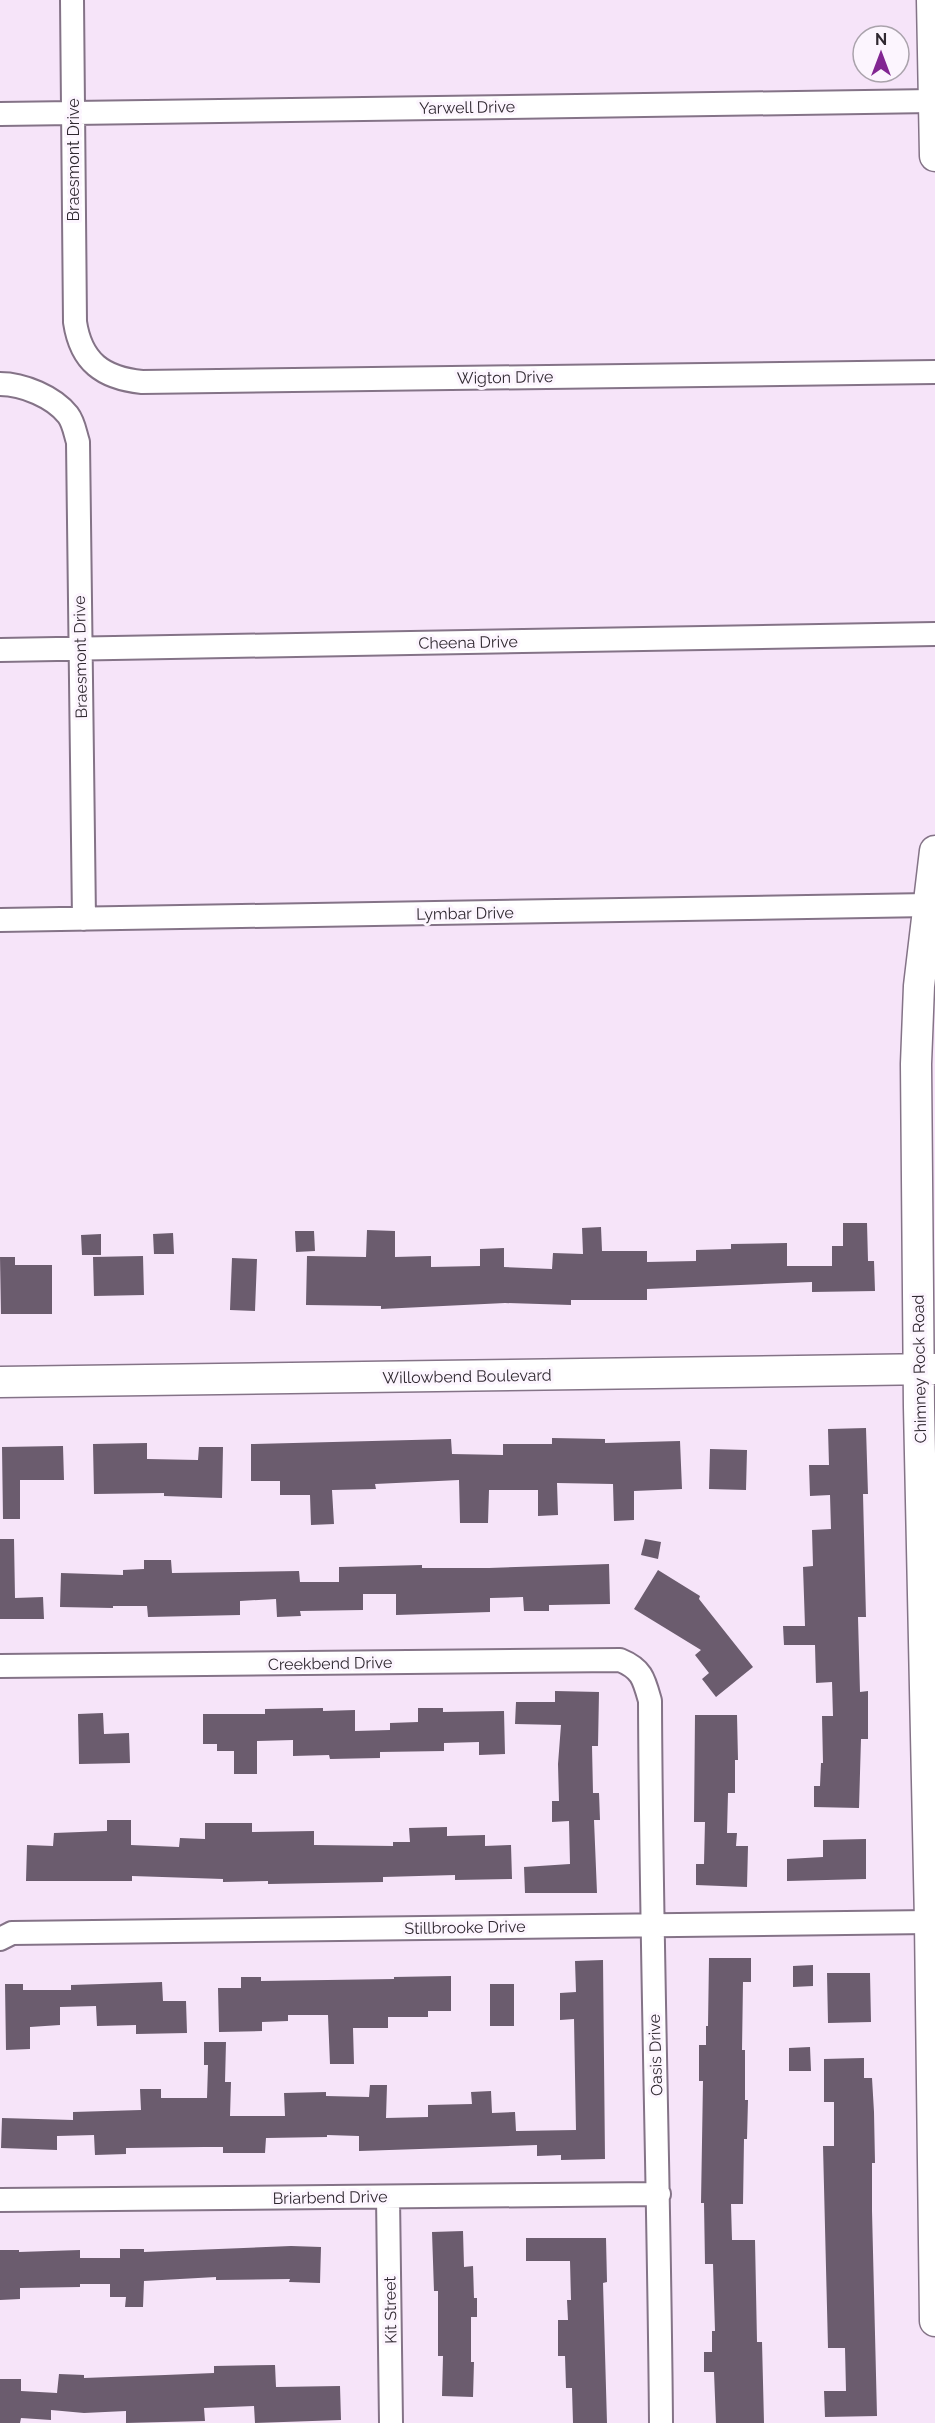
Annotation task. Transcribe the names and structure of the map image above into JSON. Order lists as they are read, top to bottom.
{
  "streets": {
    "main road": ["Chimney Rock Road", "Willowbend Boulevard"],
    "street": [
      "Yarwell Drive",
      "Braesmont Drive",
      "Wigton Drive",
      "Cheena Drive",
      "Lymbar Drive",
      "Creekbend Drive",
      "Stillbrooke Drive",
      "Oasis Drive",
      "Briarbend Drive",
      "Kit Street"
    ]
  },
  "crossings": [
    ["Yarwell Drive", "Braesmont Drive"],
    ["Braesmont Drive", "Wigton Drive"],
    ["Braesmont Drive", "Cheena Drive"],
    ["Braesmont Drive", "Lymbar Drive"],
    ["Lymbar Drive", "Chimney Rock Road"],
    ["Chimney Rock Road", "Willowbend Boulevard"],
    ["Chimney Rock Road", "Stillbrooke Drive"],
    ["Creekbend Drive", "Oasis Drive"],
    ["Stillbrooke Drive", "Oasis Drive"],
    ["Oasis Drive", "Briarbend Drive"],
    ["Briarbend Drive", "Kit Street"]
  ],
  "north": "top"
}
